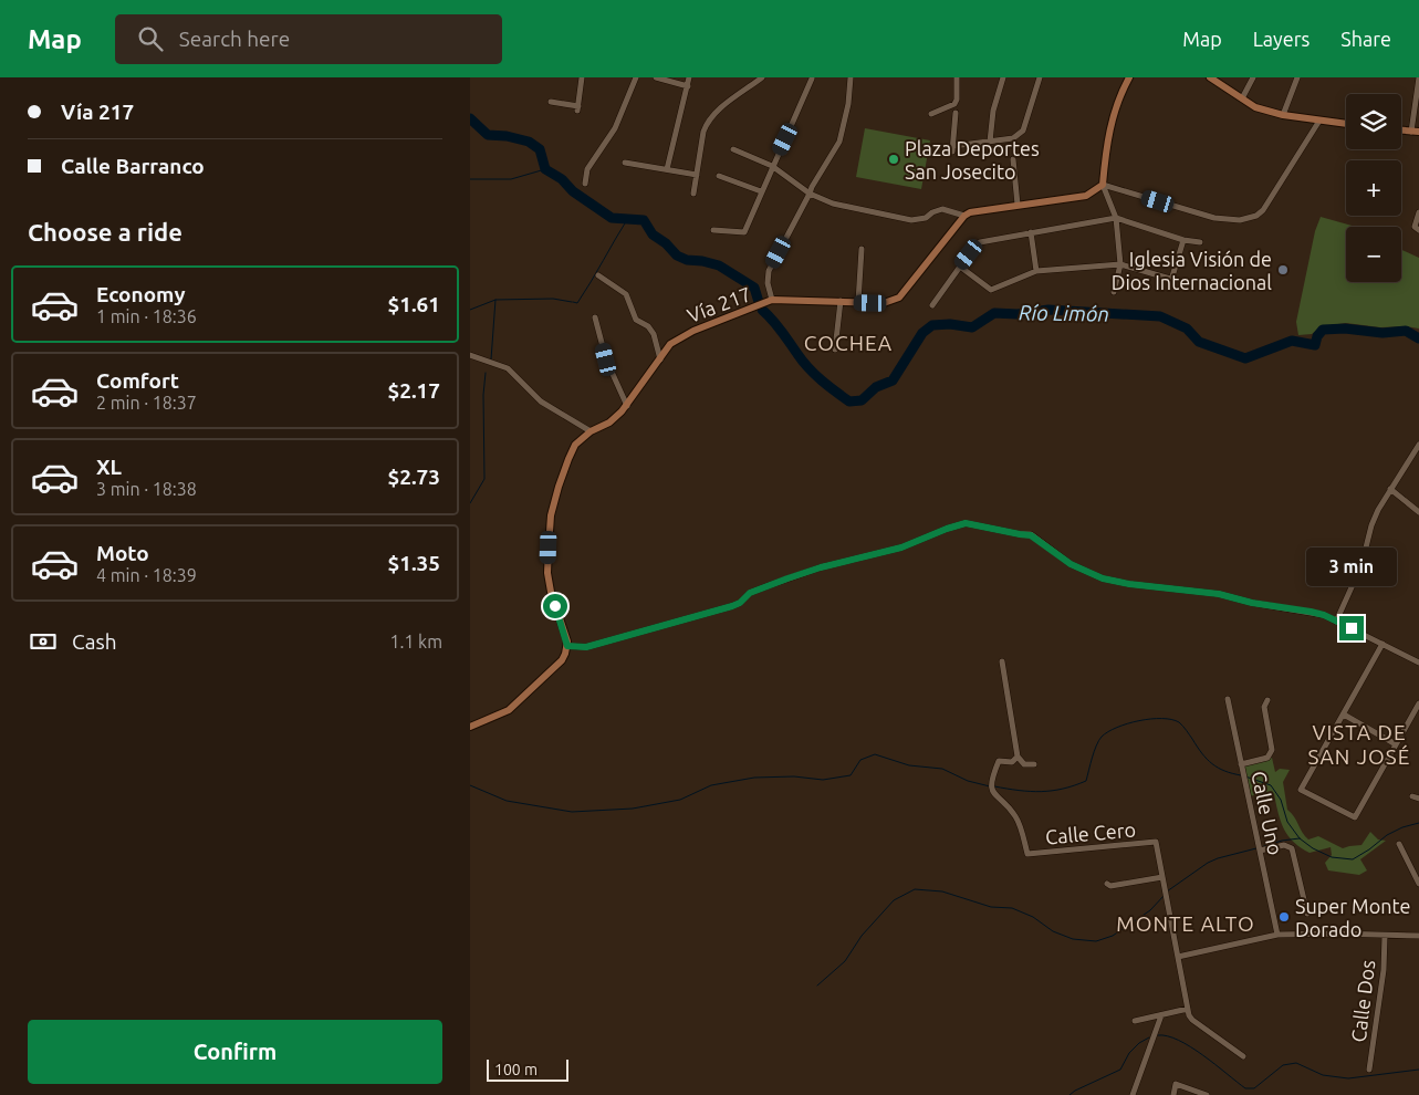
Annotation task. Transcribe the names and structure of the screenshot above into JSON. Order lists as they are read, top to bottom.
{
  "streets": {
    "main road": ["Vía 217"],
    "street": ["Calle Uno", "Calle Cero", "Calle Dos"]
  },
  "districts": ["COCHEA", "VISTA DE SAN JOSÉ", "MONTE ALTO"],
  "water": ["Río Limón"],
  "places": ["Plaza Deportes San Josecito", "Iglesia Visión de Dios Internacional", "Super Monte Dorado"],
  "scale_bar": "100 m",
  "page": {
    "header": "Map",
    "search": "Search here",
    "nav": ["Map", "Layers", "Share"],
    "banner": ["Vía 217", "Calle Barranco"],
    "map_buttons": ["+", "−"],
    "heading": "Choose a ride",
    "list": [
      {
        "name": "Economy",
        "note": "1 min · 18:36",
        "value": "$1.61"
      },
      {
        "name": "Comfort",
        "note": "2 min · 18:37",
        "value": "$2.17"
      },
      {
        "name": "XL",
        "note": "3 min · 18:38",
        "value": "$2.73"
      },
      {
        "name": "Moto",
        "note": "4 min · 18:39",
        "value": "$1.35"
      }
    ],
    "bubble": "3 min",
    "pay": ["Cash", "1.1 km"],
    "buttons": "Confirm",
    "scale": "100 m"
  }
}
